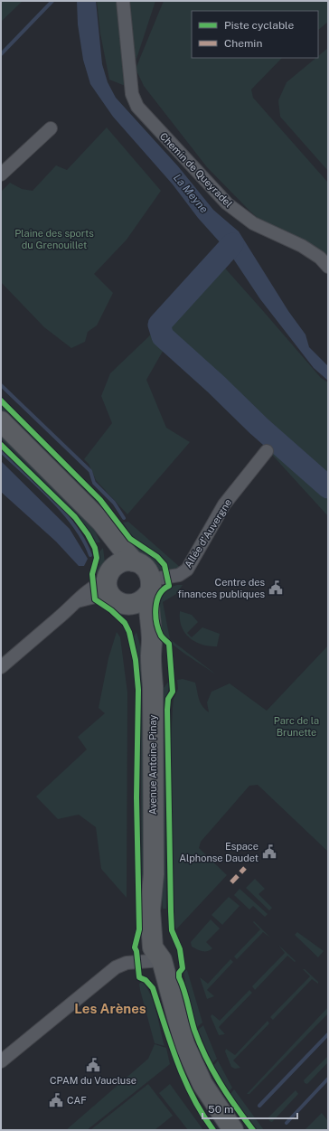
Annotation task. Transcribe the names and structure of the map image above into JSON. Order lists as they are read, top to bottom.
{
  "streets": {
    "main road": ["Avenue Antoine Pinay"],
    "street": ["Chemin de Queyradel", "Allée d'Auvergne"]
  },
  "crossings": [
    ["Allée d'Auvergne", "Avenue Antoine Pinay"]
  ],
  "districts": ["Les Arènes"],
  "water": ["La Meyne"],
  "parks": ["Plaine des sports du Grenouillet", "Parc de la Brunette"],
  "places": {
    "public building": [
      "Centre des finances publiques",
      "Espace Alphonse Daudet",
      "CPAM du Vaucluse",
      "CAF"
    ]
  },
  "legend": ["Piste cyclable", "Chemin"],
  "scale_bar": "50 m"
}
